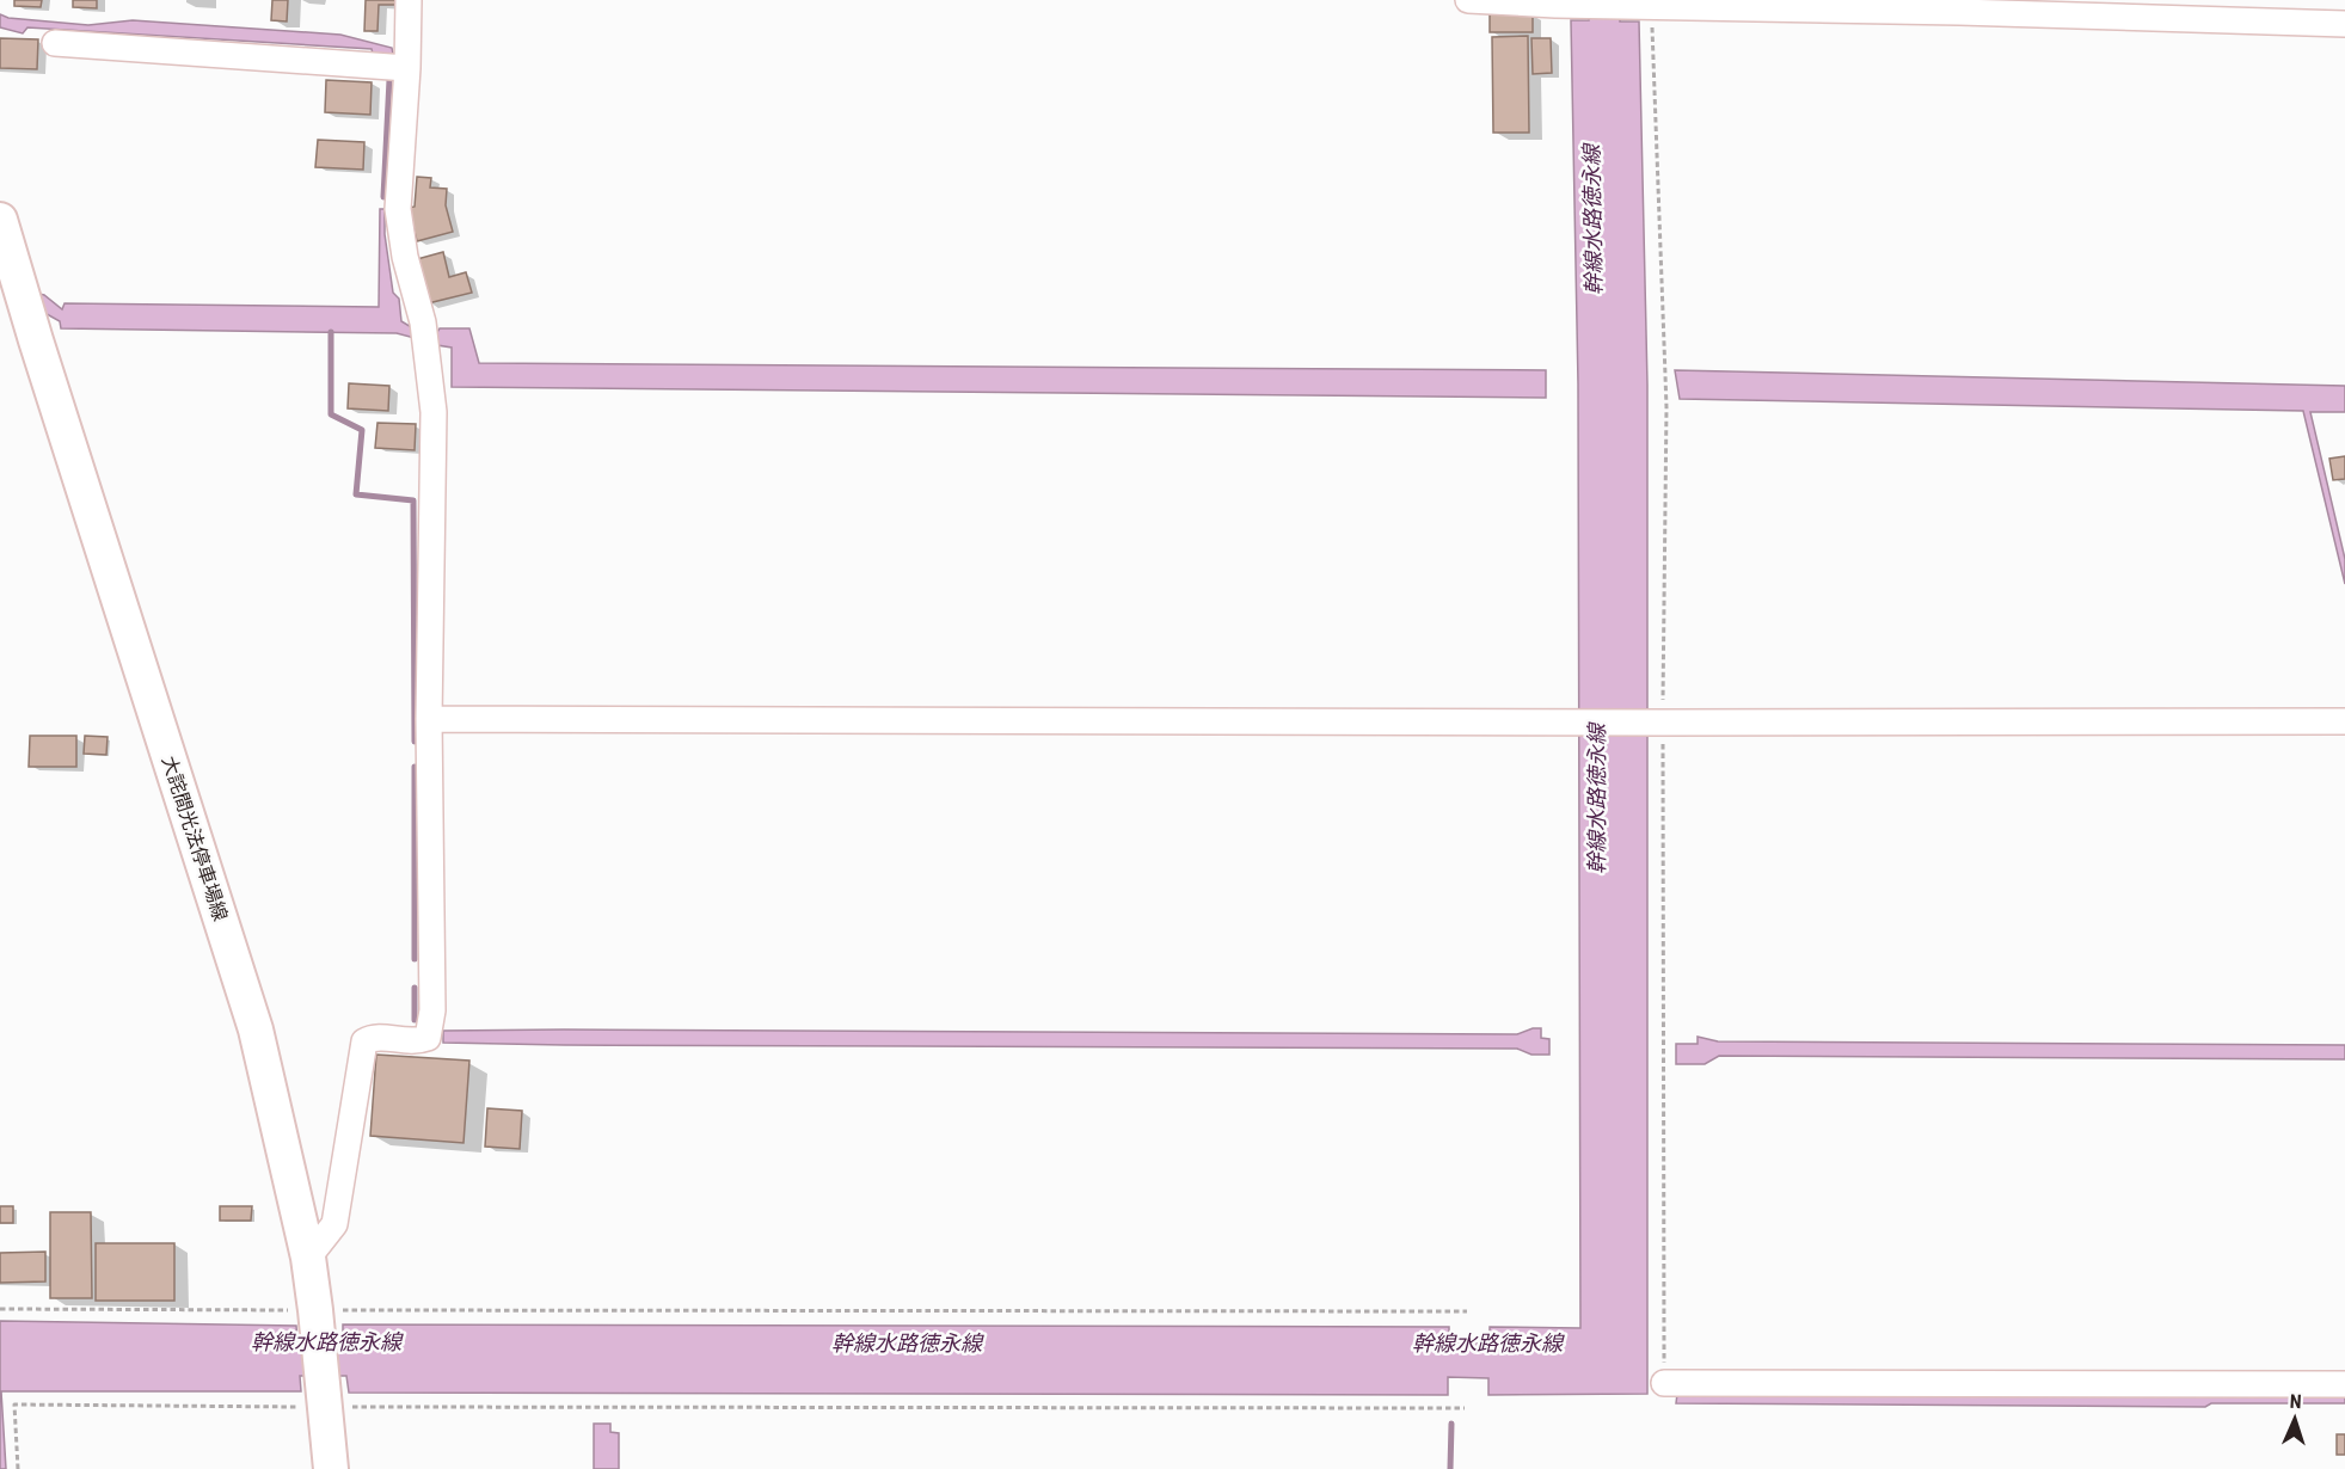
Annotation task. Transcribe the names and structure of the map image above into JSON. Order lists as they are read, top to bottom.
{
  "streets": {
    "main road": ["大詫間光法停車場線"]
  },
  "water": ["幹線水路徳永線"],
  "north": "top"
}
